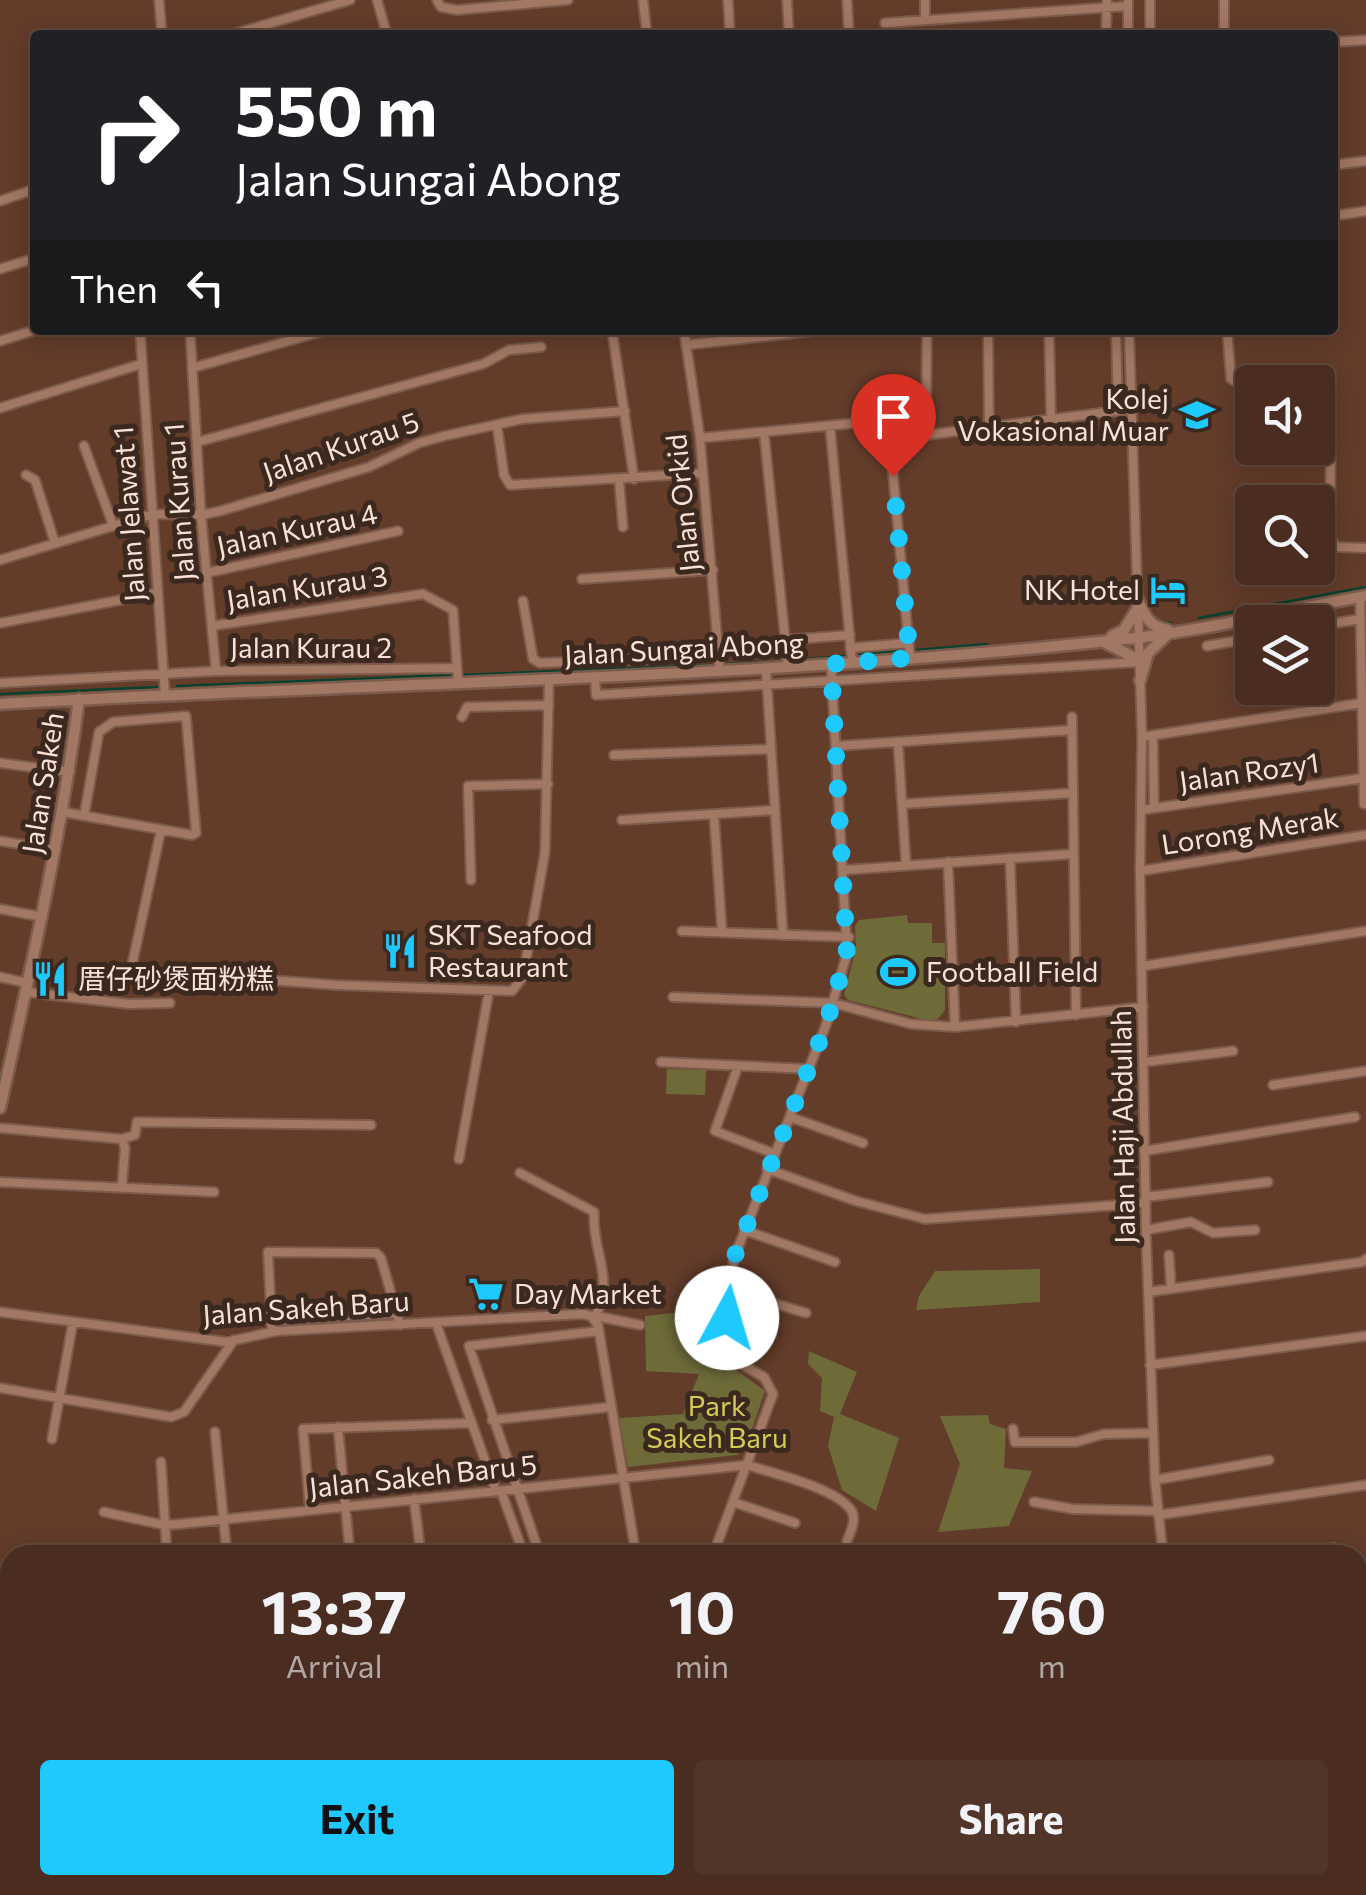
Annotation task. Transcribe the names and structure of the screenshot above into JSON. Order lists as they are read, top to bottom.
{
  "streets": {
    "street": [
      "Jalan Kurau 5",
      "Jalan Kurau 1",
      "Jalan Orkid",
      "Jalan Jelawat 1",
      "Jalan Kurau 4",
      "Jalan Kurau 3",
      "Jalan Kurau 2",
      "Jalan Sungai Abong",
      "Jalan Rozy1",
      "Jalan Sakeh",
      "Lorong Merak",
      "Jalan Haji Abdullah",
      "Jalan Sakeh Baru",
      "Jalan Sakeh Baru 5"
    ]
  },
  "crossings": [
    ["Jalan Kurau 5", "Jalan Kurau 1"],
    ["Jalan Kurau 5", "Jalan Jelawat 1"],
    ["Jalan Kurau 1", "Jalan Kurau 4"],
    ["Jalan Kurau 1", "Jalan Kurau 3"],
    ["Jalan Kurau 1", "Jalan Kurau 2"],
    ["Jalan Orkid", "Jalan Sungai Abong"],
    ["Jalan Jelawat 1", "Jalan Kurau 2"],
    ["Jalan Jelawat 1", "Jalan Sungai Abong"],
    ["Jalan Kurau 3", "Jalan Kurau 2"],
    ["Jalan Kurau 3", "Jalan Sungai Abong"],
    ["Jalan Kurau 2", "Jalan Sungai Abong"],
    ["Jalan Sungai Abong", "Jalan Sakeh"],
    ["Jalan Sungai Abong", "Jalan Haji Abdullah"],
    ["Jalan Rozy1", "Jalan Haji Abdullah"],
    ["Lorong Merak", "Jalan Haji Abdullah"],
    ["Jalan Sakeh Baru", "Jalan Sakeh Baru 5"]
  ],
  "parks": ["Park Sakeh Baru"],
  "places": {
    "school or university": ["Kolej Vokasional Muar"],
    "hotel": ["NK Hotel"],
    "restaurant": ["SKT Seafood Restaurant", "厝仔砂煲面粉糕"],
    "sports": ["Football Field"],
    "supermarket": ["Day Market"]
  },
  "page": {
    "turn": ["550 m", "Jalan Sungai Abong"],
    "then": "Then",
    "eta": [
      "13:37",
      "Arrival",
      "10",
      "min",
      "760",
      "m"
    ],
    "buttons": ["Exit", "Share"]
  }
}
